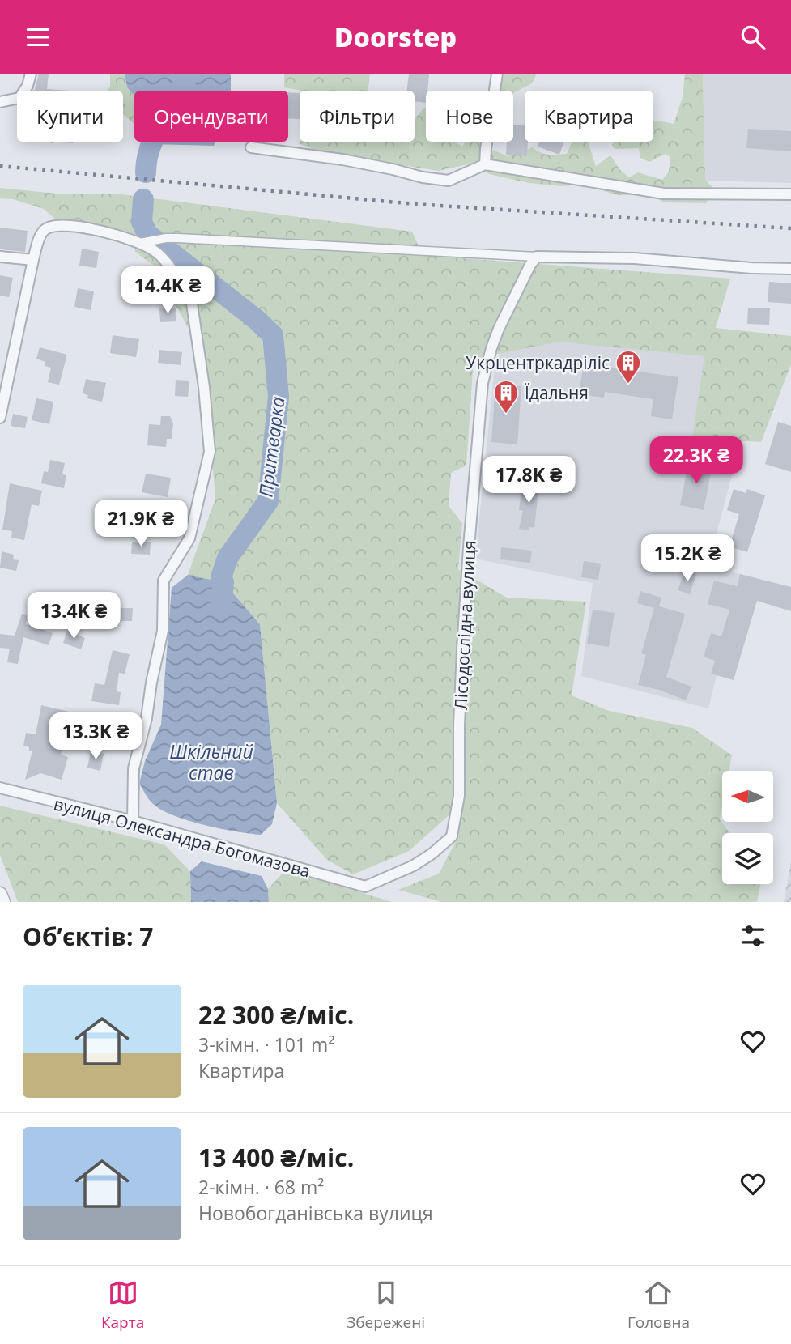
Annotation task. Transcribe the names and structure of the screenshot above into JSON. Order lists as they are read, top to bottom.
{
  "streets": {
    "street": ["Лісодослідна вулиця", "вулиця Олександра Богомазова"]
  },
  "crossings": [
    ["Лісодослідна вулиця", "вулиця Олександра Богомазова"]
  ],
  "water": ["Притварка", "Шкільний став"],
  "places": {
    "building": ["Укрцентркадріліс", "Їдальня"]
  },
  "north": "left",
  "page": {
    "header": "Doorstep",
    "chip": [
      "Купити",
      "Орендувати",
      "Фільтри",
      "Нове",
      "Квартира"
    ],
    "price": [
      "14.4K ₴",
      "22.3K ₴",
      "17.8K ₴",
      "21.9K ₴",
      "15.2K ₴",
      "13.4K ₴",
      "13.3K ₴"
    ],
    "heading": "Об’єктів: 7",
    "list": [
      {
        "name": "22 300 ₴/міс.",
        "note": "3-кімн. · 101 m² · Квартира"
      },
      {
        "name": "13 400 ₴/міс.",
        "note": "2-кімн. · 68 m² · Новобогданівська вулиця"
      }
    ],
    "tabs": ["Карта", "Збережені", "Головна"]
  }
}
